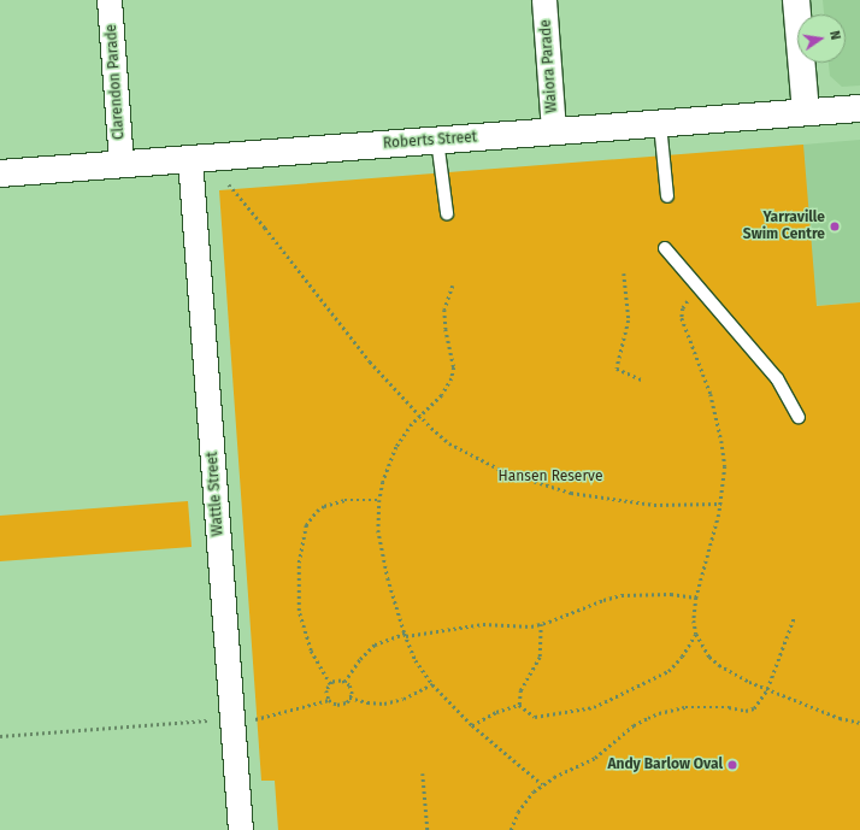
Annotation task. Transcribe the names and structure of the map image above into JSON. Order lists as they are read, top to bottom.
{
  "streets": {
    "street": [
      "Waiora Parade",
      "Clarendon Parade",
      "Roberts Street",
      "Wattle Street"
    ]
  },
  "crossings": [
    ["Waiora Parade", "Roberts Street"],
    ["Clarendon Parade", "Roberts Street"],
    ["Roberts Street", "Wattle Street"]
  ],
  "parks": ["Hansen Reserve"],
  "places": ["Yarraville Swim Centre", "Andy Barlow Oval"],
  "north": "right"
}
